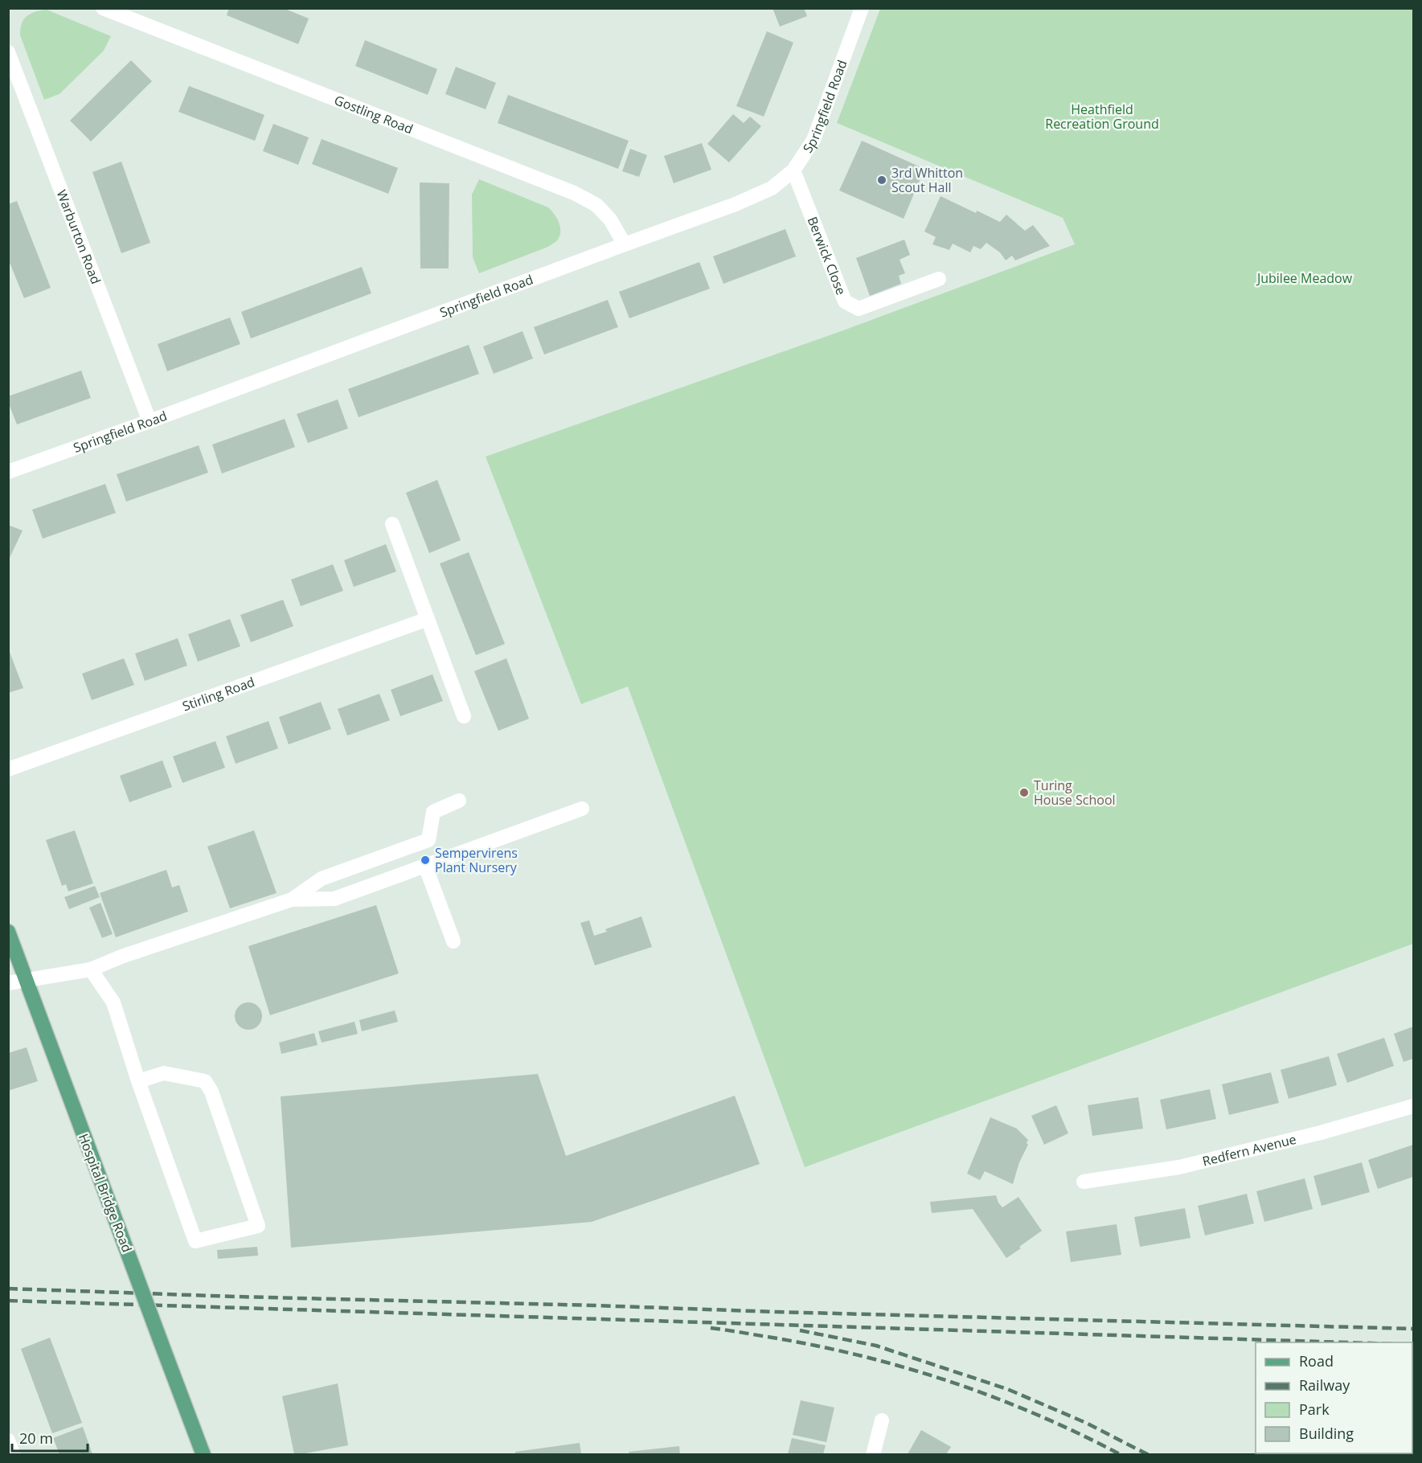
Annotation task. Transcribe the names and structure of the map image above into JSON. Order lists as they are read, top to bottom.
{
  "streets": {
    "main road": ["Hospital Bridge Road"],
    "street": [
      "Springfield Road",
      "Gostling Road",
      "Warburton Road",
      "Berwick Close",
      "Stirling Road",
      "Redfern Avenue"
    ]
  },
  "crossings": [
    ["Springfield Road", "Gostling Road"],
    ["Springfield Road", "Warburton Road"],
    ["Springfield Road", "Berwick Close"]
  ],
  "parks": ["Heathfield Recreation Ground", "Jubilee Meadow"],
  "places": ["3rd Whitton Scout Hall", "Turing House School", "Sempervirens Plant Nursery"],
  "legend": [
    "Road",
    "Railway",
    "Park",
    "Building"
  ],
  "scale_bar": "20 m"
}
